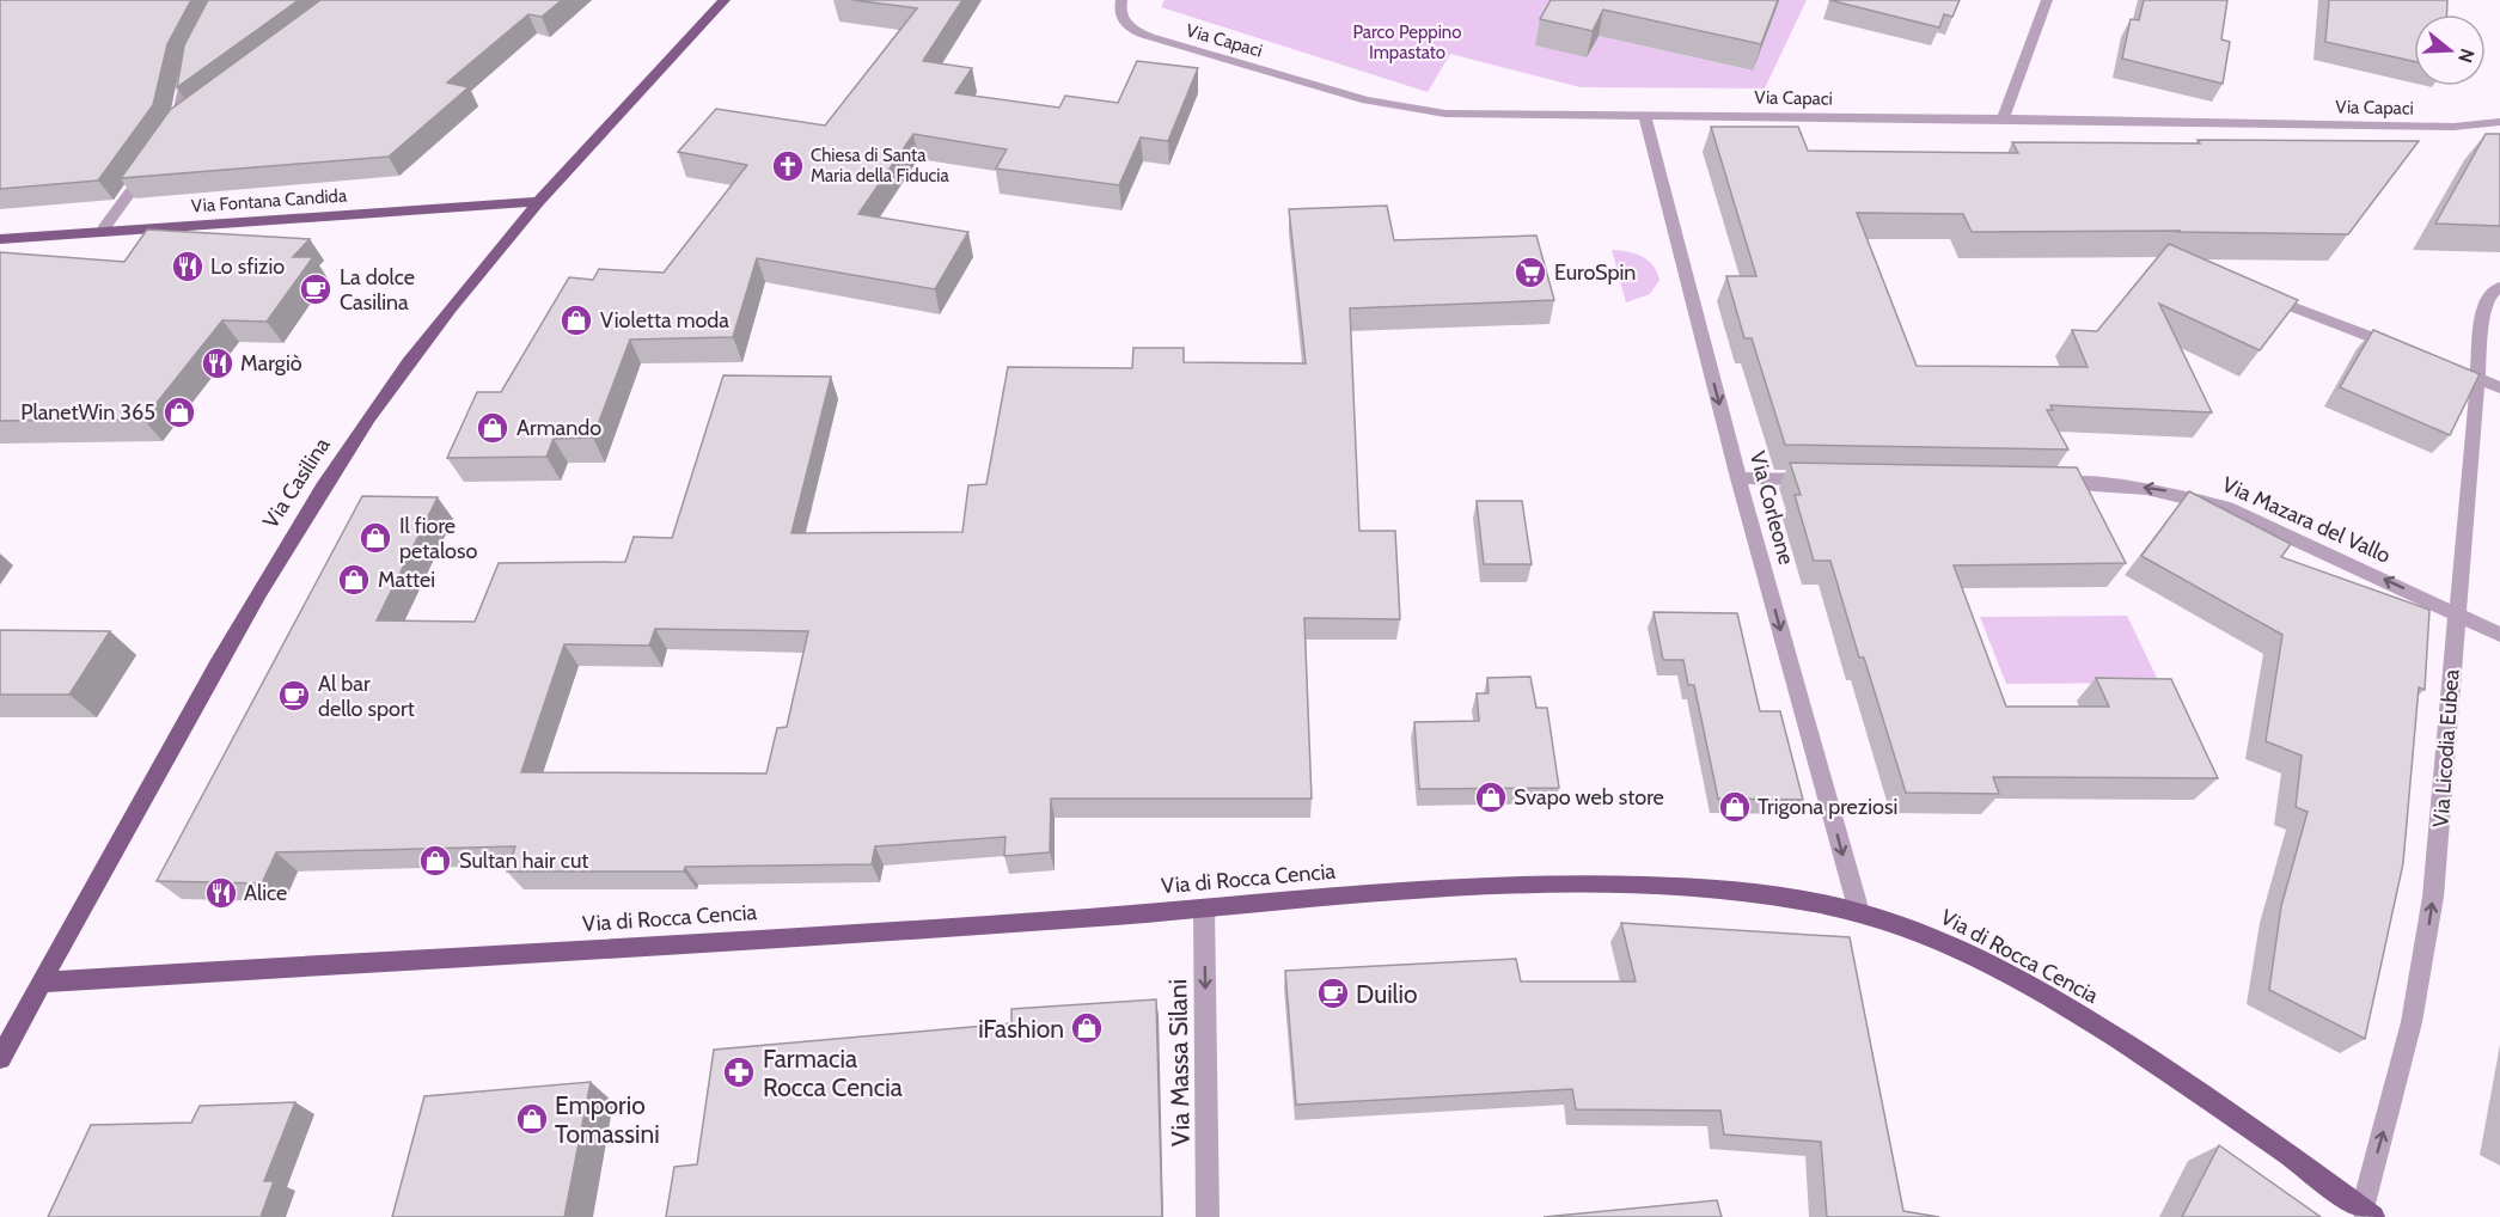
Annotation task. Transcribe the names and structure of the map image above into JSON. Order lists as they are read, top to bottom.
{
  "streets": {
    "main road": ["Via Fontana Candida", "Via Casilina", "Via di Rocca Cencia"],
    "street": [
      "Via Capaci",
      "Via Corleone",
      "Via Mazara del Vallo",
      "Via Licodia Eubea",
      "Via Massa Silani"
    ]
  },
  "crossings": [
    ["Via Capaci", "Via Corleone"],
    ["Via Fontana Candida", "Via Casilina"],
    ["Via Casilina", "Via di Rocca Cencia"],
    ["Via Corleone", "Via di Rocca Cencia"],
    ["Via Mazara del Vallo", "Via Licodia Eubea"],
    ["Via Licodia Eubea", "Via di Rocca Cencia"],
    ["Via di Rocca Cencia", "Via Massa Silani"]
  ],
  "one_way": [
    "Via Corleone",
    "Via Mazara del Vallo",
    "Via Licodia Eubea",
    "Via Massa Silani"
  ],
  "parks": ["Parco Peppino Impastato"],
  "places": {
    "church": ["Chiesa di Santa Maria della Fiducia"],
    "restaurant": ["Lo sfizio", "Margiò", "Alice"],
    "supermarket": ["EuroSpin"],
    "cafe": ["La dolce Casilina", "Al bar dello sport", "Duilio"],
    "shop": [
      "Violetta moda",
      "PlanetWin 365",
      "Armando",
      "Il fiore petaloso",
      "Mattei",
      "Svapo web store",
      "Trigona preziosi",
      "Sultan hair cut",
      "iFashion",
      "Emporio Tomassini"
    ],
    "pharmacy": ["Farmacia Rocca Cencia"]
  },
  "north": "right"
}
